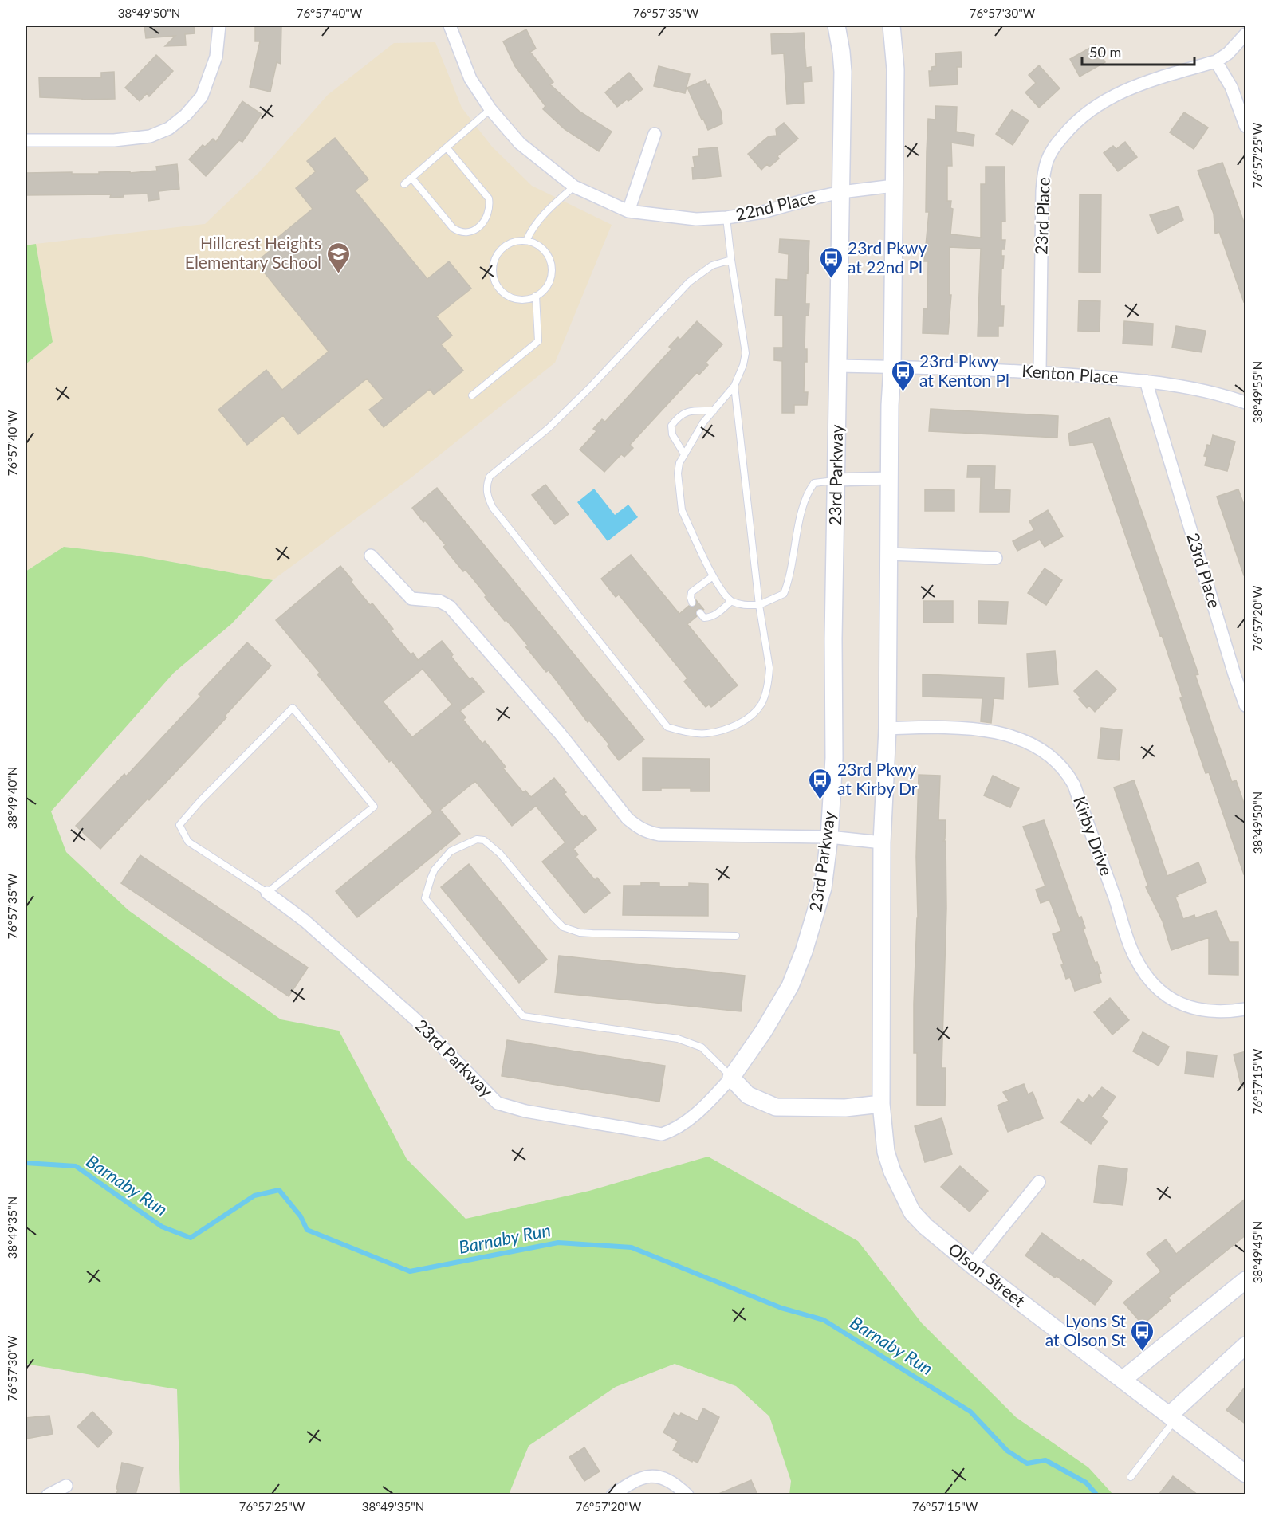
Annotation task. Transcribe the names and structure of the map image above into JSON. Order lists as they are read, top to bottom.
{
  "streets": {
    "street": [
      "22nd Place",
      "23rd Place",
      "Kenton Place",
      "23rd Parkway",
      "Kirby Drive",
      "Olson Street"
    ]
  },
  "crossings": [
    ["22nd Place", "23rd Parkway"],
    ["23rd Place", "Kenton Place"],
    ["Kenton Place", "23rd Parkway"]
  ],
  "water": ["Barnaby Run"],
  "places": {
    "school or university": ["Hillcrest Heights Elementary School"],
    "bus stop": [
      "23rd Pkwy at 22nd Pl",
      "23rd Pkwy at Kenton Pl",
      "23rd Pkwy at Kirby Dr",
      "Lyons St at Olson St"
    ]
  },
  "scale_bar": "50 m",
  "coordinates": [
    "38°49'50\"N",
    "76°57'40\"W",
    "76°57'35\"W",
    "76°57'30\"W",
    "76°57'25\"W",
    "38°49'55\"N",
    "76°57'20\"W",
    "38°49'40\"N",
    "76°57'15\"W",
    "38°49'35\"N",
    "38°49'45\"N"
  ]
}
